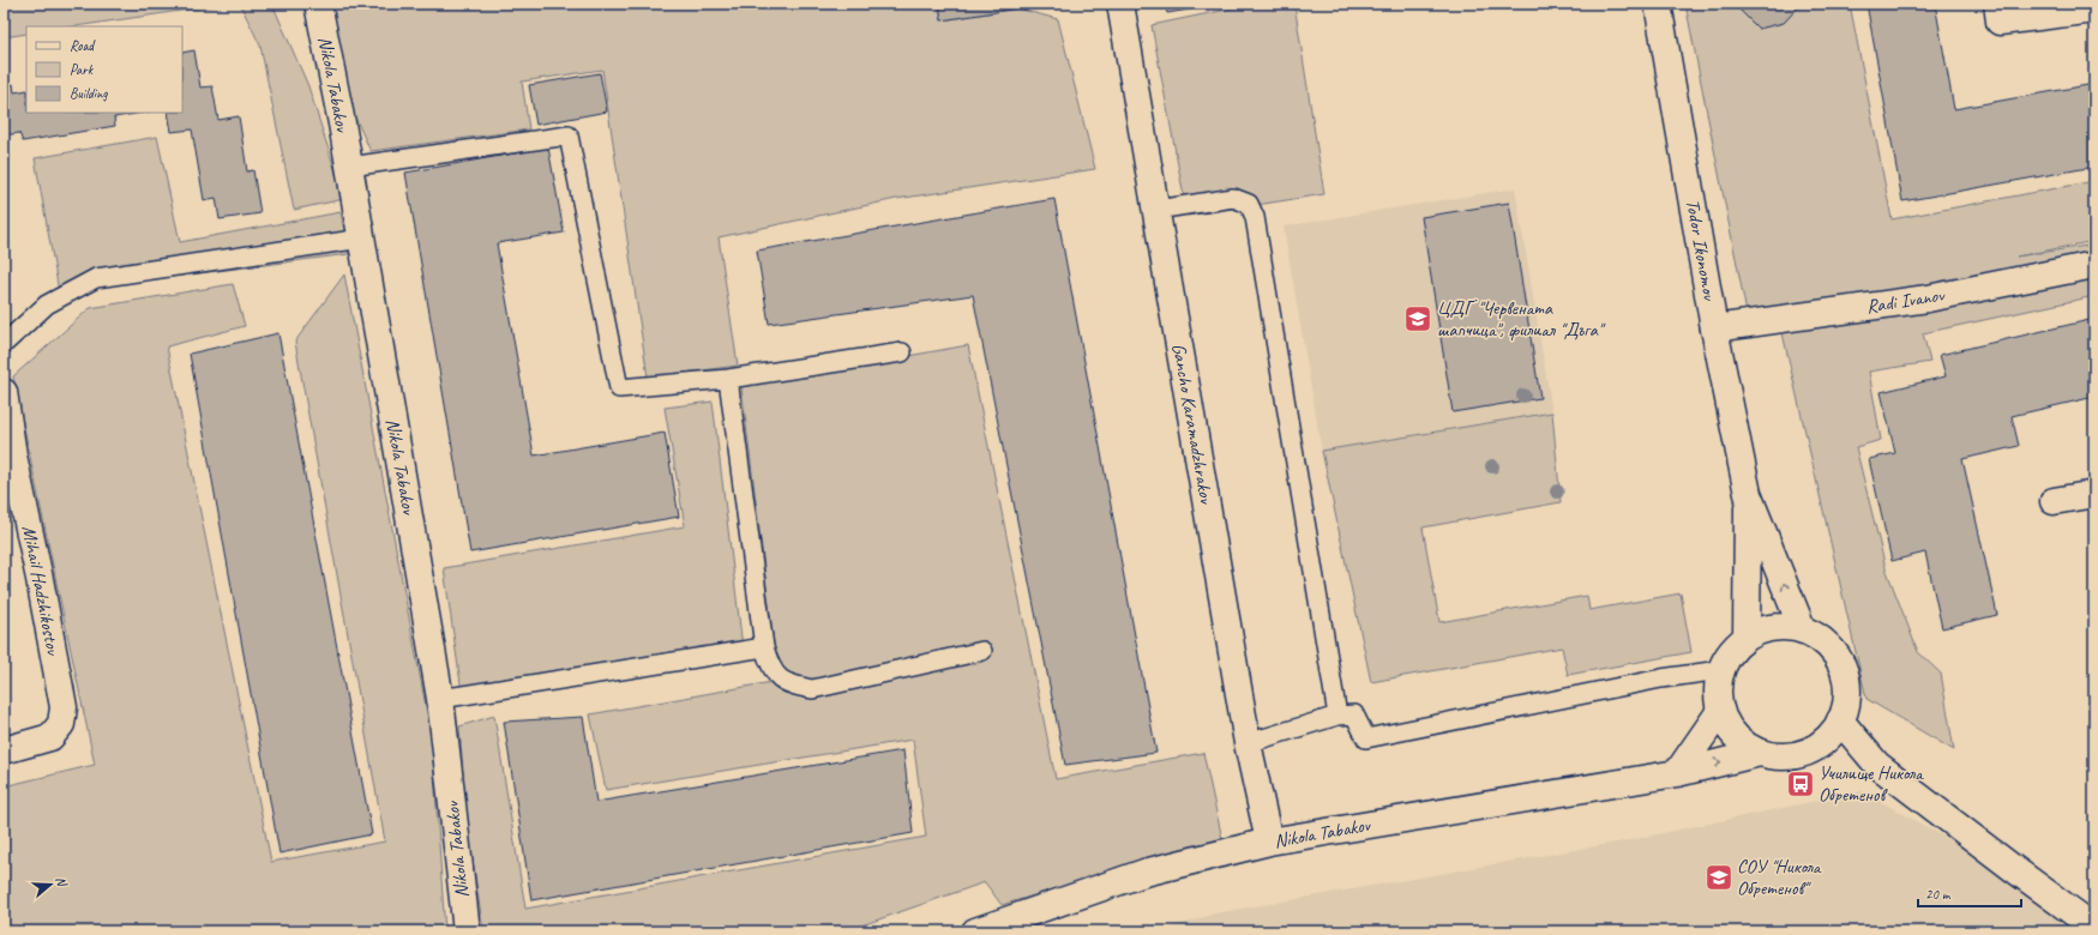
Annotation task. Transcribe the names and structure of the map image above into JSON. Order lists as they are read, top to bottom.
{
  "streets": {
    "street": [
      "Nikola Tabakov",
      "Todor Ikonomov",
      "Radi Ivanov",
      "Gancho Karamadzhrakov",
      "Mihail Hadzhikostov"
    ]
  },
  "crossings": [
    ["Nikola Tabakov", "Gancho Karamadzhrakov"],
    ["Todor Ikonomov", "Radi Ivanov"]
  ],
  "places": {
    "school or university": ["ЦДГ \"Червената шапчица\", филиал \"Дъга\"", "СОУ \"Никола Обретенов\""],
    "bus stop": ["Училище Никола Обретенов"]
  },
  "legend": ["Road", "Park", "Building"],
  "scale_bar": "20 m",
  "north": "right"
}
